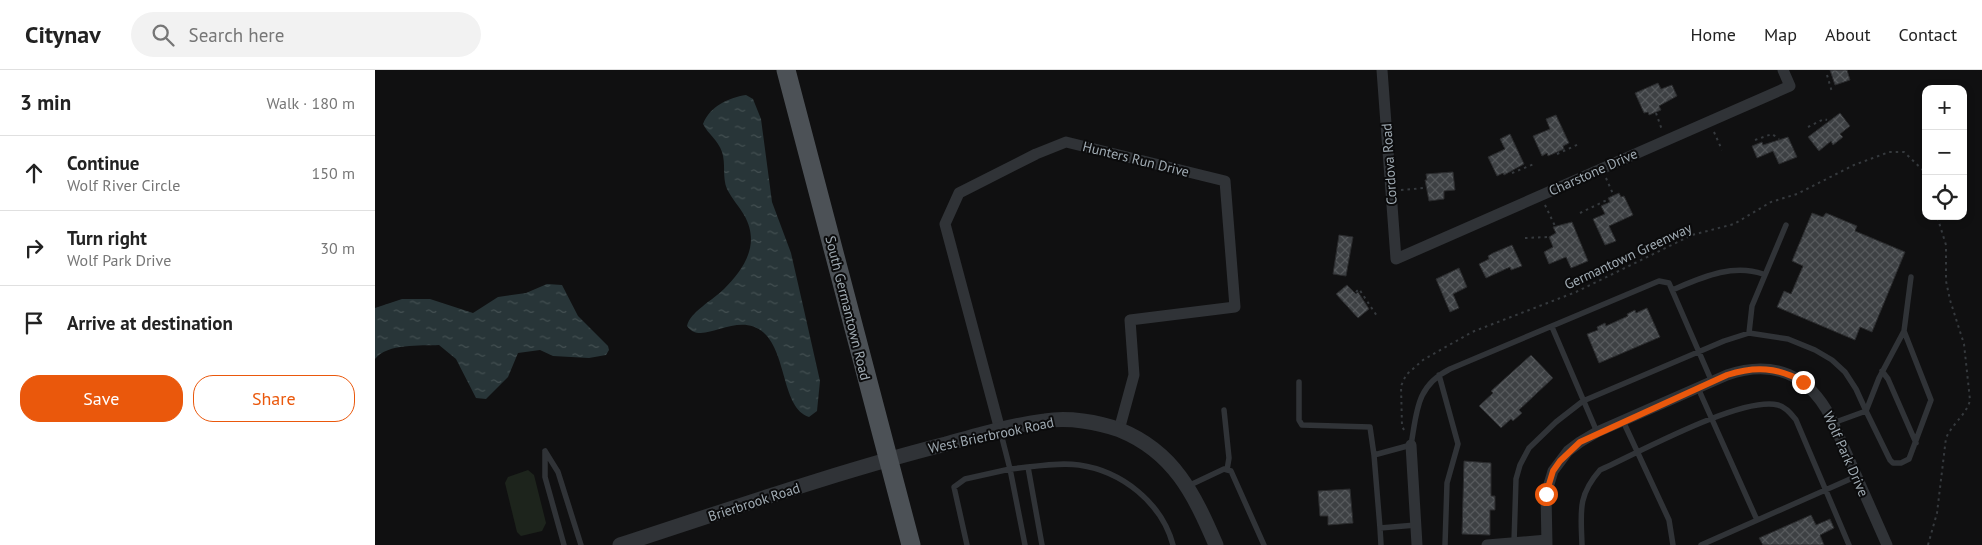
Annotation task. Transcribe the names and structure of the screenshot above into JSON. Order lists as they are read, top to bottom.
{
  "streets": {
    "main road": ["South Germantown Road"],
    "street": [
      "Hunters Run Drive",
      "Cordova Road",
      "Charstone Drive",
      "West Brierbrook Road",
      "Wolf Park Drive",
      "Brierbrook Road"
    ],
    "path": ["Germantown Greenway"]
  },
  "crossings": [
    ["Hunters Run Drive", "West Brierbrook Road"],
    ["Cordova Road", "Charstone Drive"],
    ["South Germantown Road", "West Brierbrook Road"],
    ["South Germantown Road", "Brierbrook Road"],
    ["West Brierbrook Road", "Brierbrook Road"]
  ],
  "page": {
    "header": "Citynav",
    "search": "Search here",
    "nav": [
      "Home",
      "Map",
      "About",
      "Contact"
    ],
    "heading": ["3 min", "Walk · 180 m"],
    "map_buttons": ["+", "−"],
    "list": [
      ["Continue", "Wolf River Circle", "150 m"],
      ["Turn right", "Wolf Park Drive", "30 m"],
      "Arrive at destination"
    ],
    "buttons": ["Save", "Share"]
  }
}
